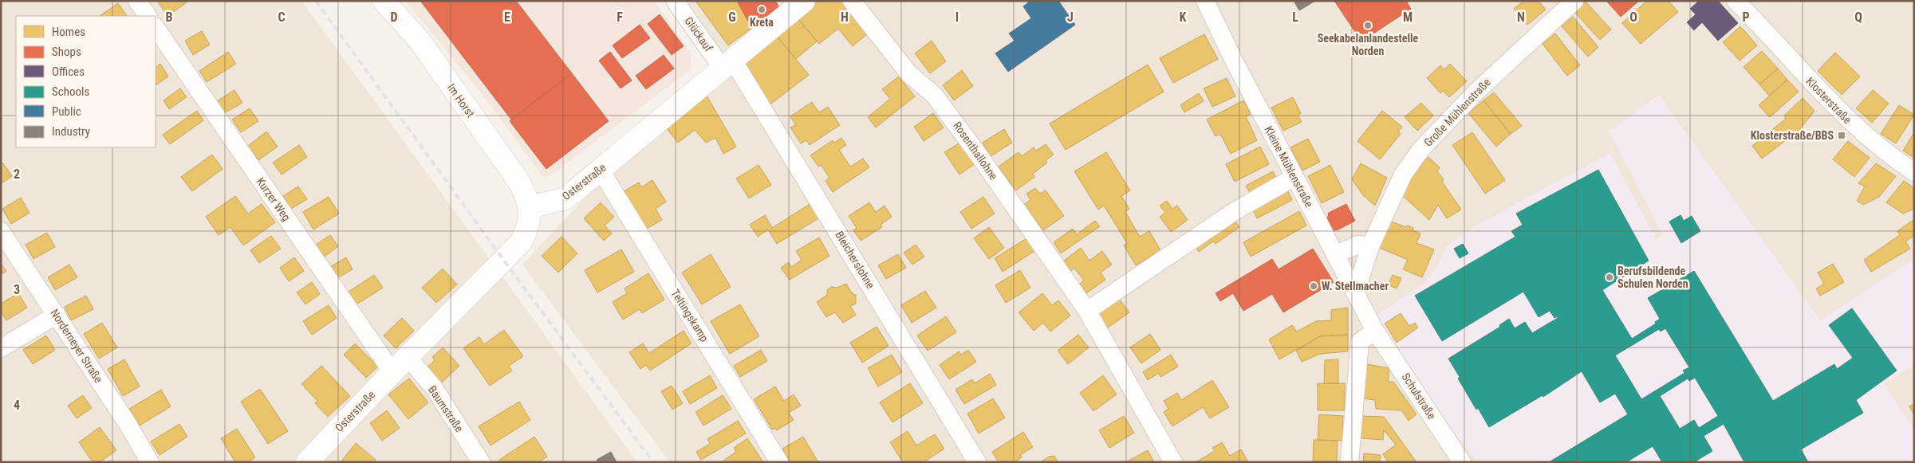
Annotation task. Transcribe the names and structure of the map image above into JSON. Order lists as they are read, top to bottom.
{
  "streets": {
    "street": [
      "Glückauf",
      "Im Horst",
      "Klosterstraße",
      "Große Mühlenstraße",
      "Rosenthallohne",
      "Kleine Mühlenstraße",
      "Osterstraße",
      "Kurzer Weg",
      "Bleicherslohne",
      "Teltingskamp",
      "Norderneyer Straße",
      "Schulstraße",
      "Baumstraße"
    ]
  },
  "crossings": [
    ["Glückauf", "Osterstraße"],
    ["Glückauf", "Bleicherslohne"],
    ["Im Horst", "Osterstraße"],
    ["Große Mühlenstraße", "Kleine Mühlenstraße"],
    ["Kleine Mühlenstraße", "Schulstraße"],
    ["Osterstraße", "Kurzer Weg"],
    ["Osterstraße", "Bleicherslohne"],
    ["Osterstraße", "Teltingskamp"],
    ["Osterstraße", "Baumstraße"]
  ],
  "places": {
    "other": [
      "Kreta",
      "Seekabelanlandestelle Norden",
      "Berufsbildende Schulen Norden",
      "W. Stellmacher"
    ],
    "transit": ["Klosterstraße/BBS"]
  },
  "legend": [
    "Homes",
    "Shops",
    "Offices",
    "Schools",
    "Public",
    "Industry"
  ],
  "grid": {
    "columns": [
      "B",
      "C",
      "D",
      "E",
      "F",
      "G",
      "H",
      "I",
      "J",
      "K",
      "L",
      "M",
      "N",
      "O",
      "P",
      "Q"
    ],
    "rows": ["2", "3", "4"]
  }
}
